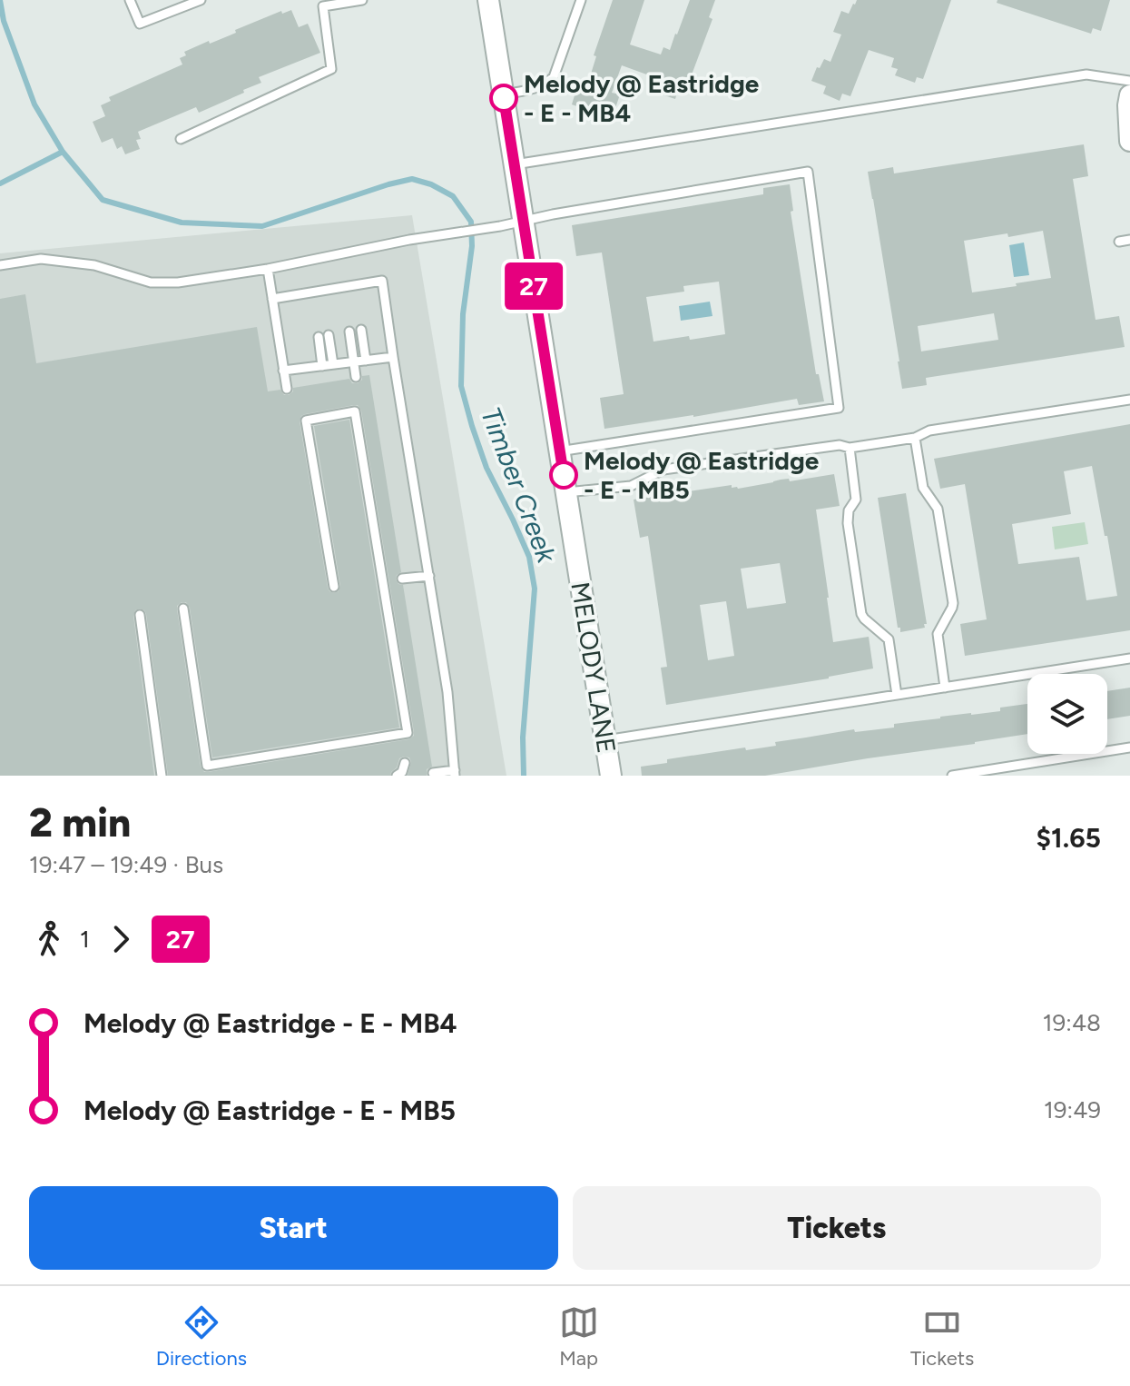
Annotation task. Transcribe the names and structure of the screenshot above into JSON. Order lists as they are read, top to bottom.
{
  "streets": {
    "street": ["MELODY LANE"]
  },
  "water": ["Timber Creek"],
  "places": ["Melody @ Eastridge - E - MB4", "Melody @ Eastridge - E - MB5"],
  "lines": ["bus line 27"],
  "page": {
    "on_map": "27",
    "heading": ["2 min", "19:47 – 19:49 · Bus", "$1.65"],
    "legs": ["1", "27"],
    "list": [
      {
        "name": "Melody @ Eastridge - E - MB4",
        "value": "19:48"
      },
      {
        "name": "Melody @ Eastridge - E - MB5",
        "value": "19:49"
      }
    ],
    "buttons": ["Start", "Tickets"],
    "tabs": ["Directions", "Map", "Tickets"]
  }
}
